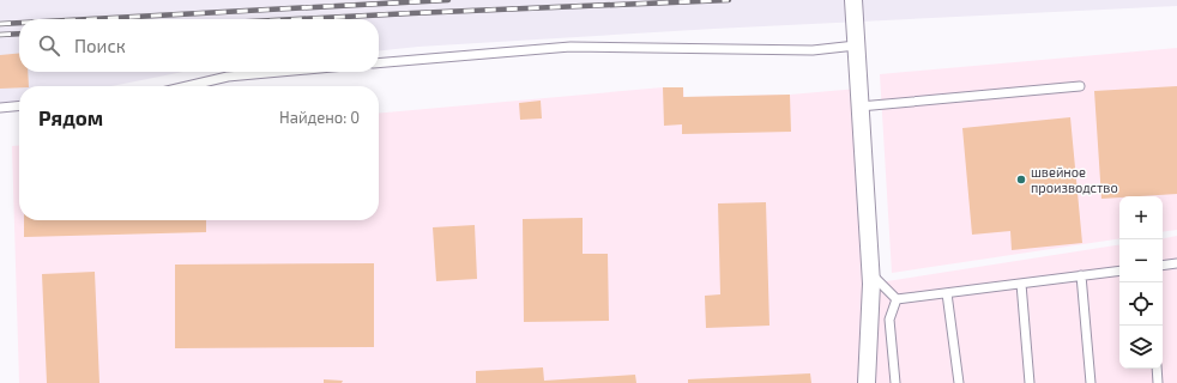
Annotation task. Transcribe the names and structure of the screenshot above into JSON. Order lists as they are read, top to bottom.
{
  "places": ["швейное производство"],
  "page": {
    "search": "Поиск",
    "heading": ["Рядом", "Найдено: 0"],
    "map_buttons": ["+", "−"]
  }
}
